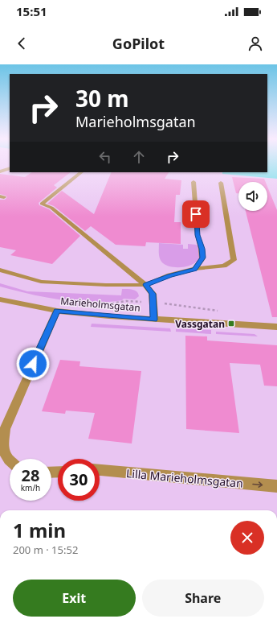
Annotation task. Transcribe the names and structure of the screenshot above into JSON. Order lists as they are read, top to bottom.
{
  "streets": {
    "street": ["Marieholmsgatan", "Lilla Marieholmsgatan"]
  },
  "one_way": ["Lilla Marieholmsgatan"],
  "places": {
    "transit": ["Vassgatan"]
  },
  "page": {
    "status": "15:51",
    "header": "GoPilot",
    "turn": ["30 m", "Marieholmsgatan"],
    "speed": "28 km/h",
    "limit": "30",
    "heading": ["1 min", "200 m · 15:52"],
    "buttons": ["Exit", "Share"]
  }
}
